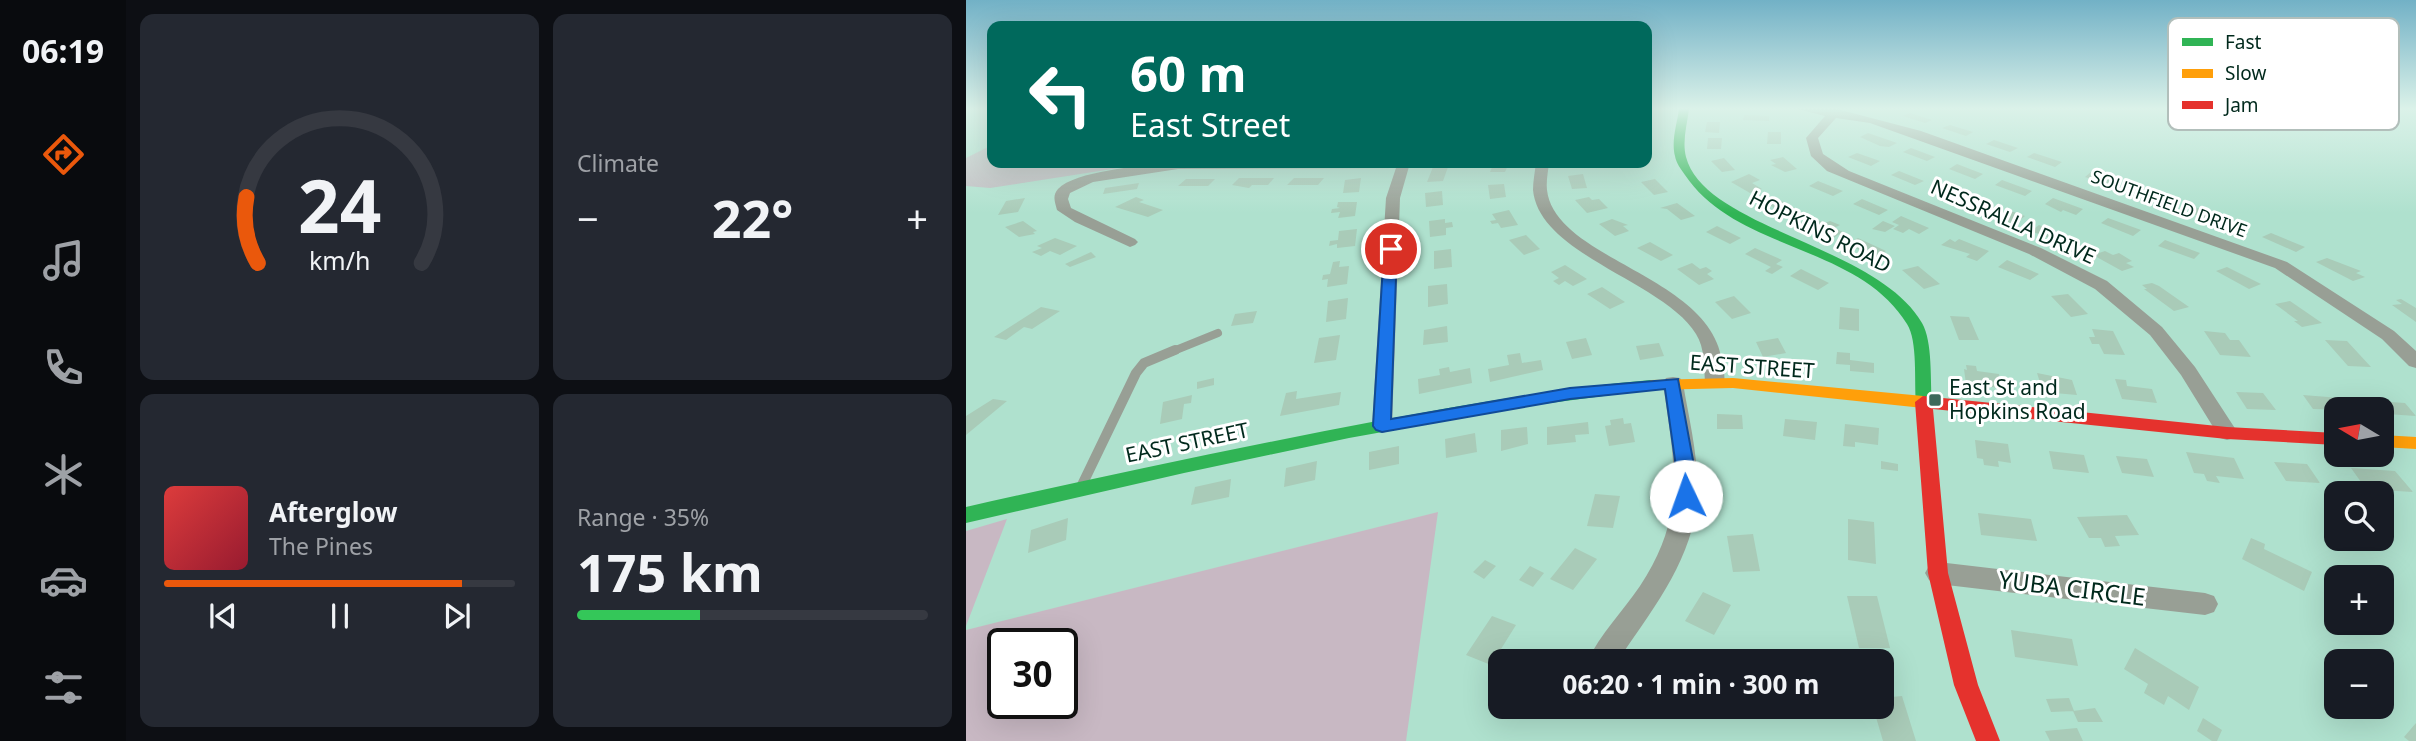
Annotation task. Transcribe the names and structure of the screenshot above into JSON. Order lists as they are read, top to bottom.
{
  "streets": {
    "street": [
      "SOUTHFIELD DRIVE",
      "NESSRALLA DRIVE",
      "HOPKINS ROAD",
      "EAST STREET",
      "YUBA CIRCLE"
    ]
  },
  "crossings": [
    ["NESSRALLA DRIVE", "EAST STREET"],
    ["HOPKINS ROAD", "EAST STREET"],
    ["HOPKINS ROAD", "YUBA CIRCLE"]
  ],
  "places": {
    "transit": ["East St and Hopkins Road"]
  },
  "legend": ["Fast", "Slow", "Jam"],
  "north": "left",
  "page": {
    "tabs": "06:19",
    "tile": [
      "Climate",
      ["Range · 35%", "175 km"]
    ],
    "turn": ["60 m", "East Street"],
    "heat": ["−", "22°", "+"],
    "map_buttons": ["+", "−"],
    "song": ["Afterglow", "The Pines"],
    "limit": "30",
    "trip": "06:20 · 1 min · 300 m",
    "gauge": ["24", "km/h"]
  }
}
